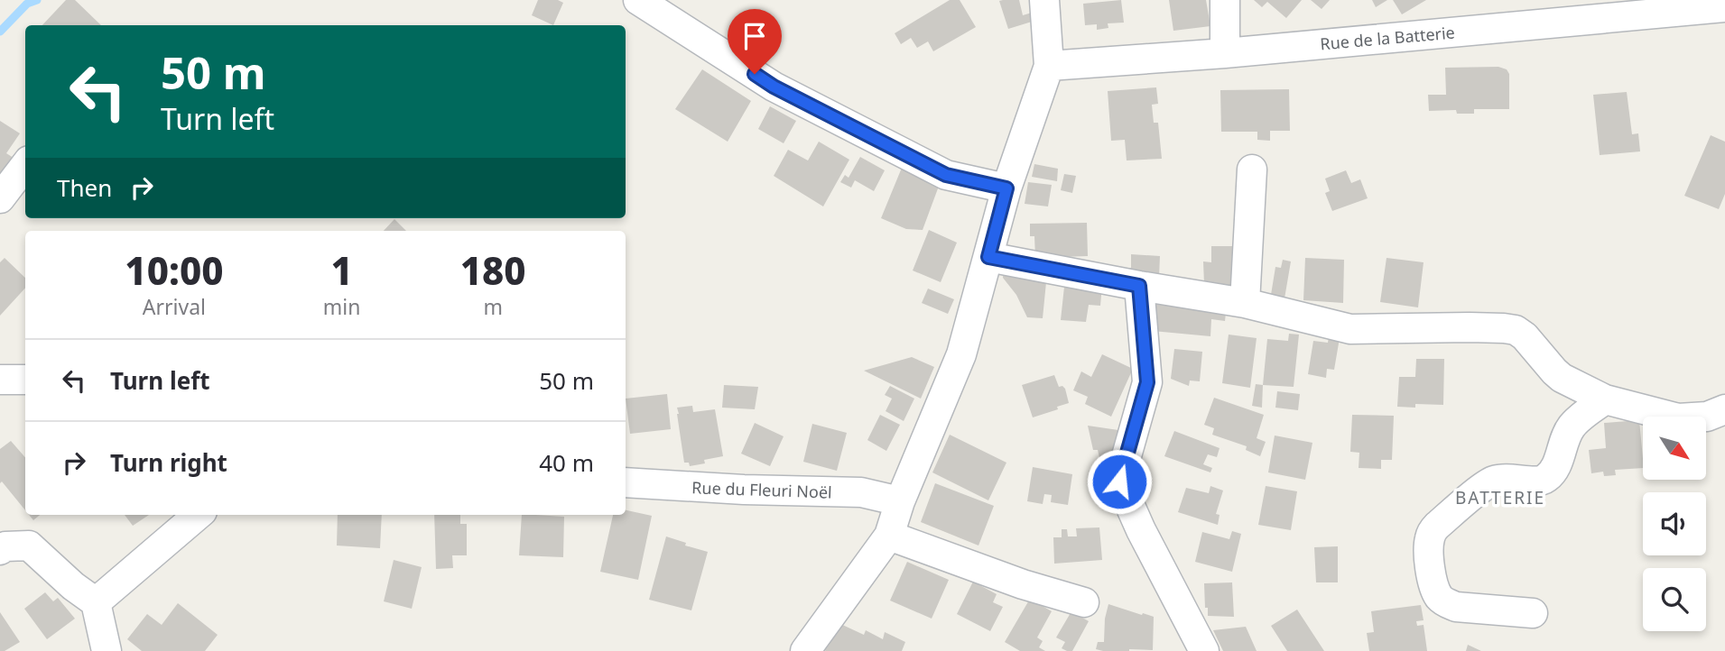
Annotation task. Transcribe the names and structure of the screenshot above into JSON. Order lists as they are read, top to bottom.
{
  "streets": {
    "street": ["Rue de la Batterie", "Rue du Fleuri Noël"]
  },
  "districts": ["BATTERIE"],
  "north": "bottom right",
  "page": {
    "turn": ["50 m", "Turn left"],
    "then": "Then",
    "eta": [
      "10:00",
      "Arrival",
      "1",
      "min",
      "180",
      "m"
    ],
    "list": [
      {
        "name": "Turn left",
        "value": "50 m"
      },
      {
        "name": "Turn right",
        "value": "40 m"
      }
    ]
  }
}
